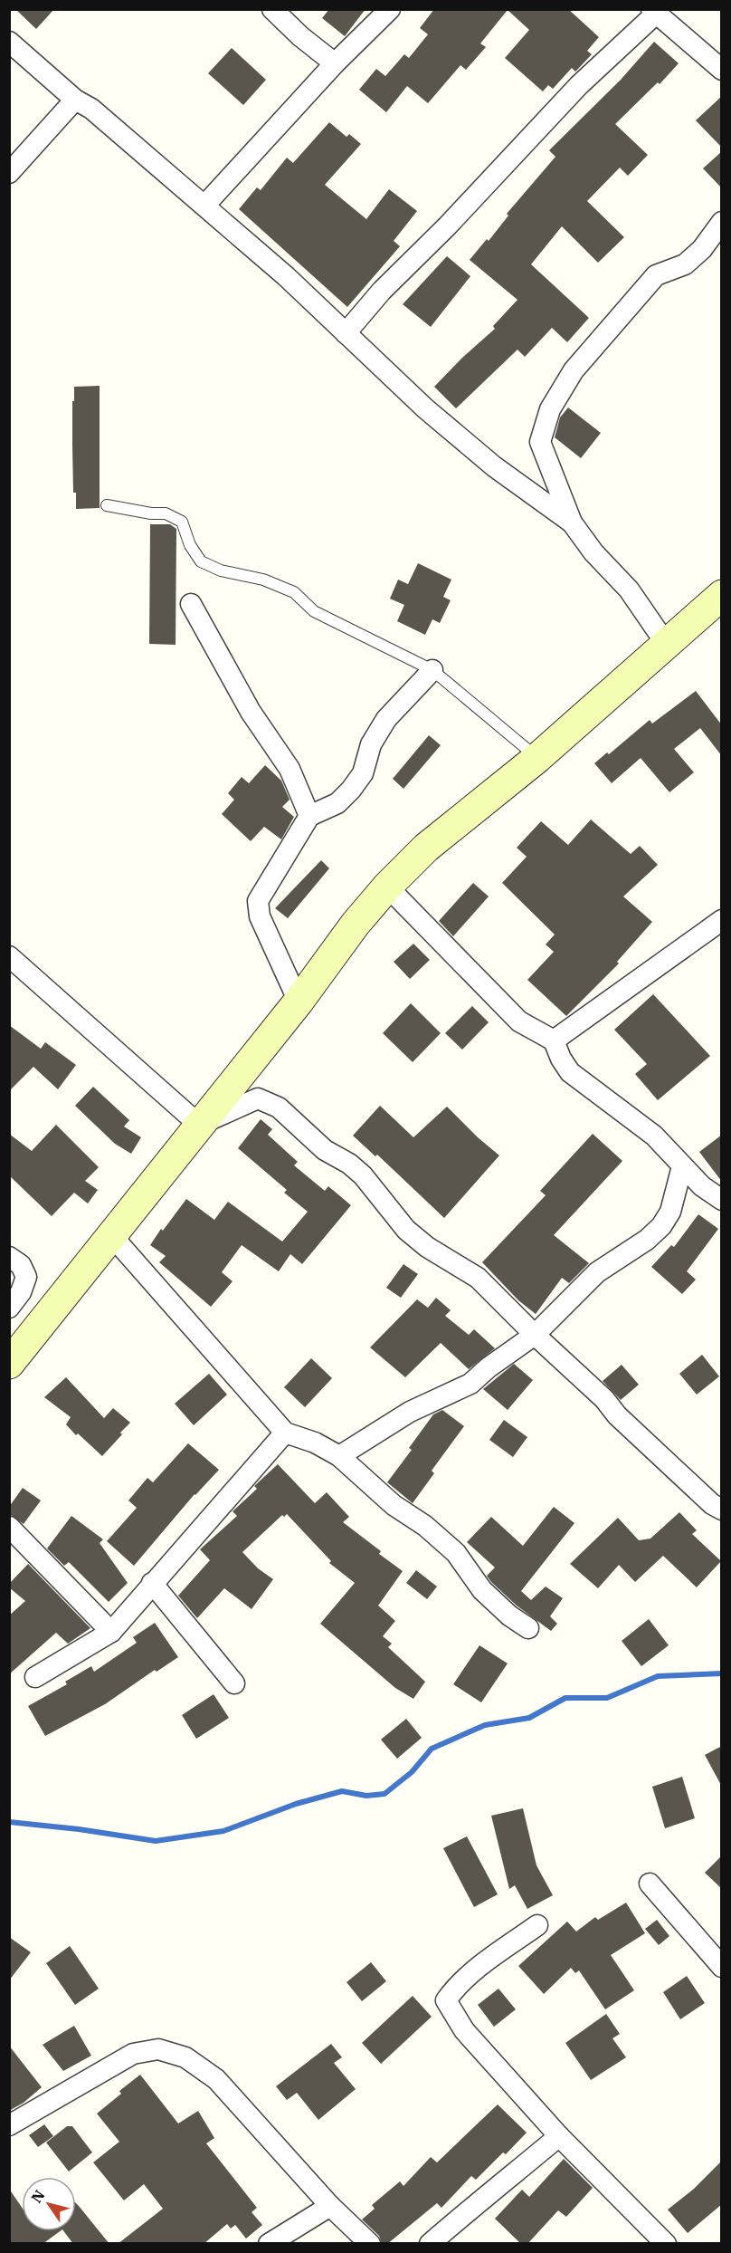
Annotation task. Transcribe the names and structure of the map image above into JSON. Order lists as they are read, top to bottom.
{
  "north": "top left"
}
